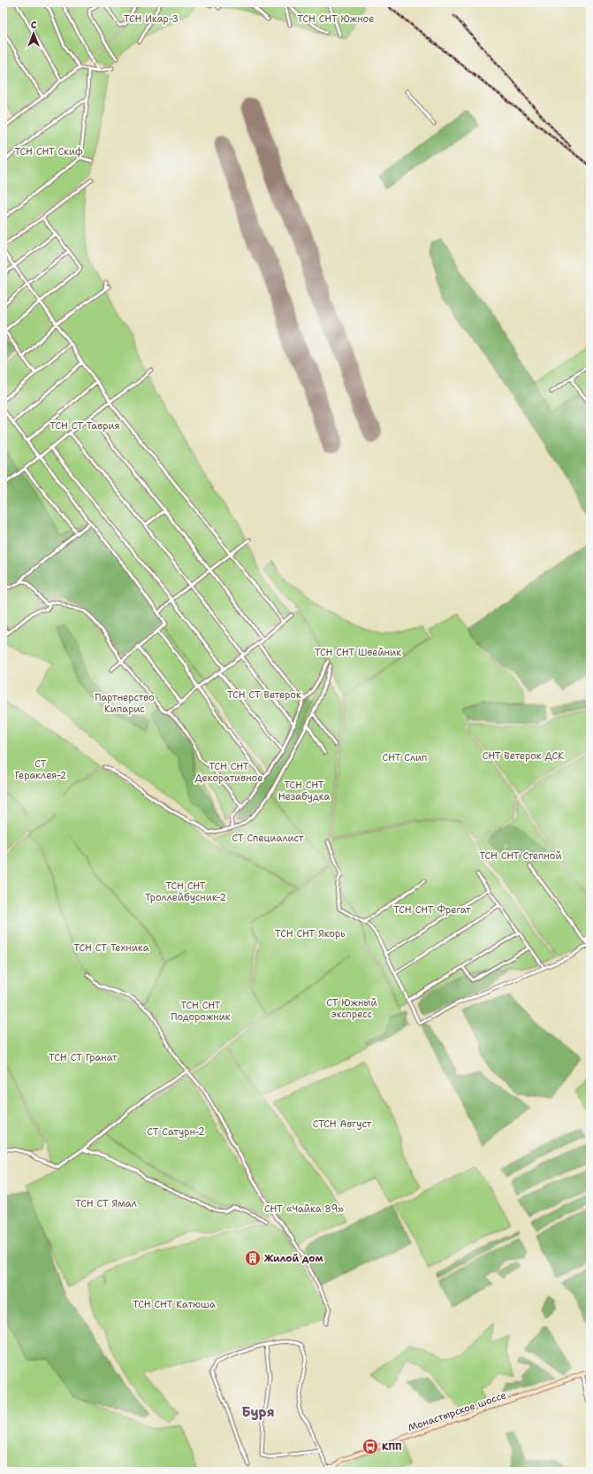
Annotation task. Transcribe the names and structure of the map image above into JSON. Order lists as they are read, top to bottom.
{
  "streets": {
    "main road": ["Монастырское шоссе"]
  },
  "districts": ["Буря"],
  "parks": [
    "ТСН Икар-3",
    "ТСН СНТ Южное",
    "ТСН СНТ Скиф",
    "ТСН СТ Таврия",
    "ТСН СНТ Швейник",
    "ТСН СТ Ветерок",
    "Партнерство Кипарис",
    "СНТ Ветерок ДСК",
    "СНТ Слип",
    "СТ Гераклея-2",
    "ТСН СНТ Декоративное",
    "ТСН СНТ Незабудка",
    "СТ Специалист",
    "ТСН СНТ Степной",
    "ТСН СНТ Троллейбусник-2",
    "ТСН СНТ Фрегат",
    "ТСН СНТ Якорь",
    "ТСН СТ Техника",
    "СТ Южный экспресс",
    "ТСН СНТ Подорожник",
    "ТСН СТ Гранат",
    "СТСН Август",
    "СТ Сатурн-2",
    "ТСН СТ Ямал",
    "СНТ «Чайка 89»",
    "ТСН СНТ Катюша"
  ],
  "places": {
    "building": ["Жилой дом"],
    "bus stop": ["КПП"]
  },
  "north": "top"
}
